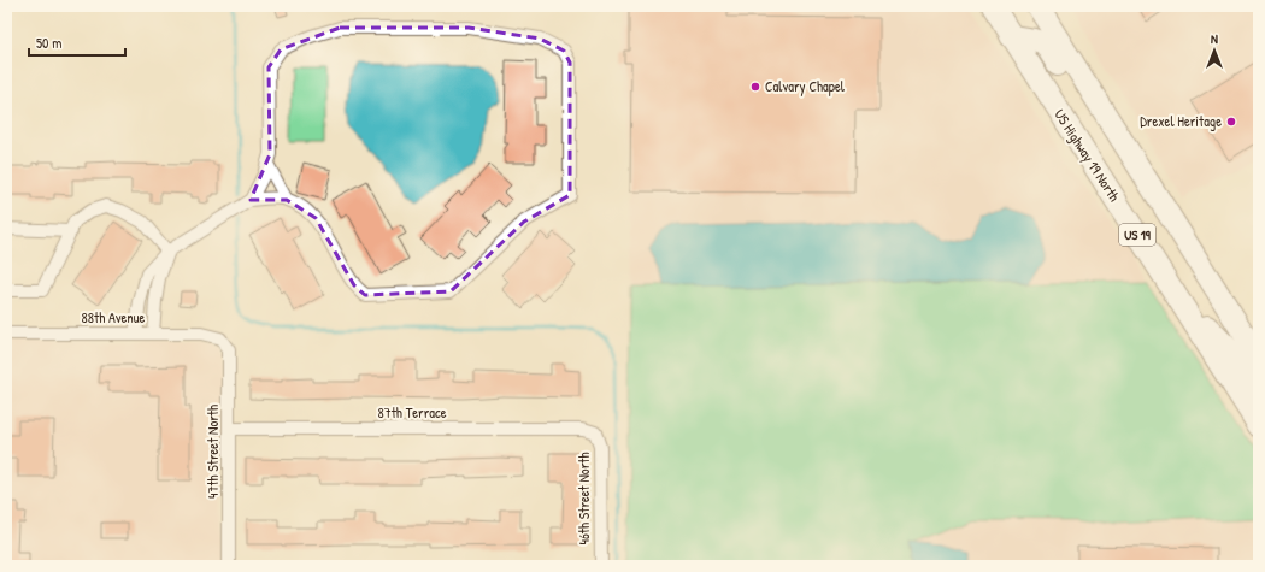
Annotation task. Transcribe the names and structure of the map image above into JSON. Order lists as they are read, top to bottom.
{
  "streets": {
    "highway": ["US Highway 19 North", "US 19"],
    "street": [
      "88th Avenue",
      "87th Terrace",
      "47th Street North",
      "46th Street North"
    ]
  },
  "crossings": [
    ["88th Avenue", "47th Street North"],
    ["87th Terrace", "47th Street North"],
    ["87th Terrace", "46th Street North"]
  ],
  "places": ["Calvary Chapel", "Drexel Heritage"],
  "scale_bar": "50 m",
  "north": "top"
}
